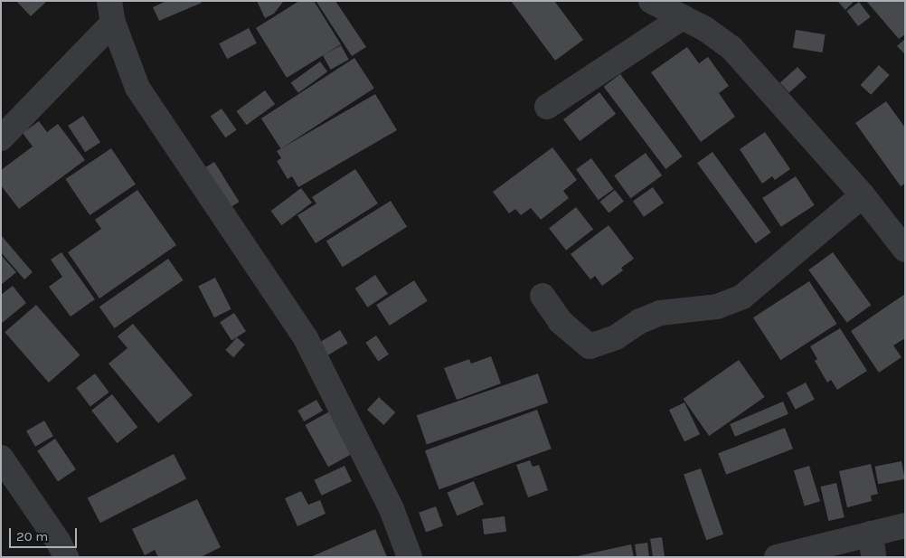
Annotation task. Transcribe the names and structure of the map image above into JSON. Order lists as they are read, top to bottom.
{
  "scale_bar": "20 m"
}
